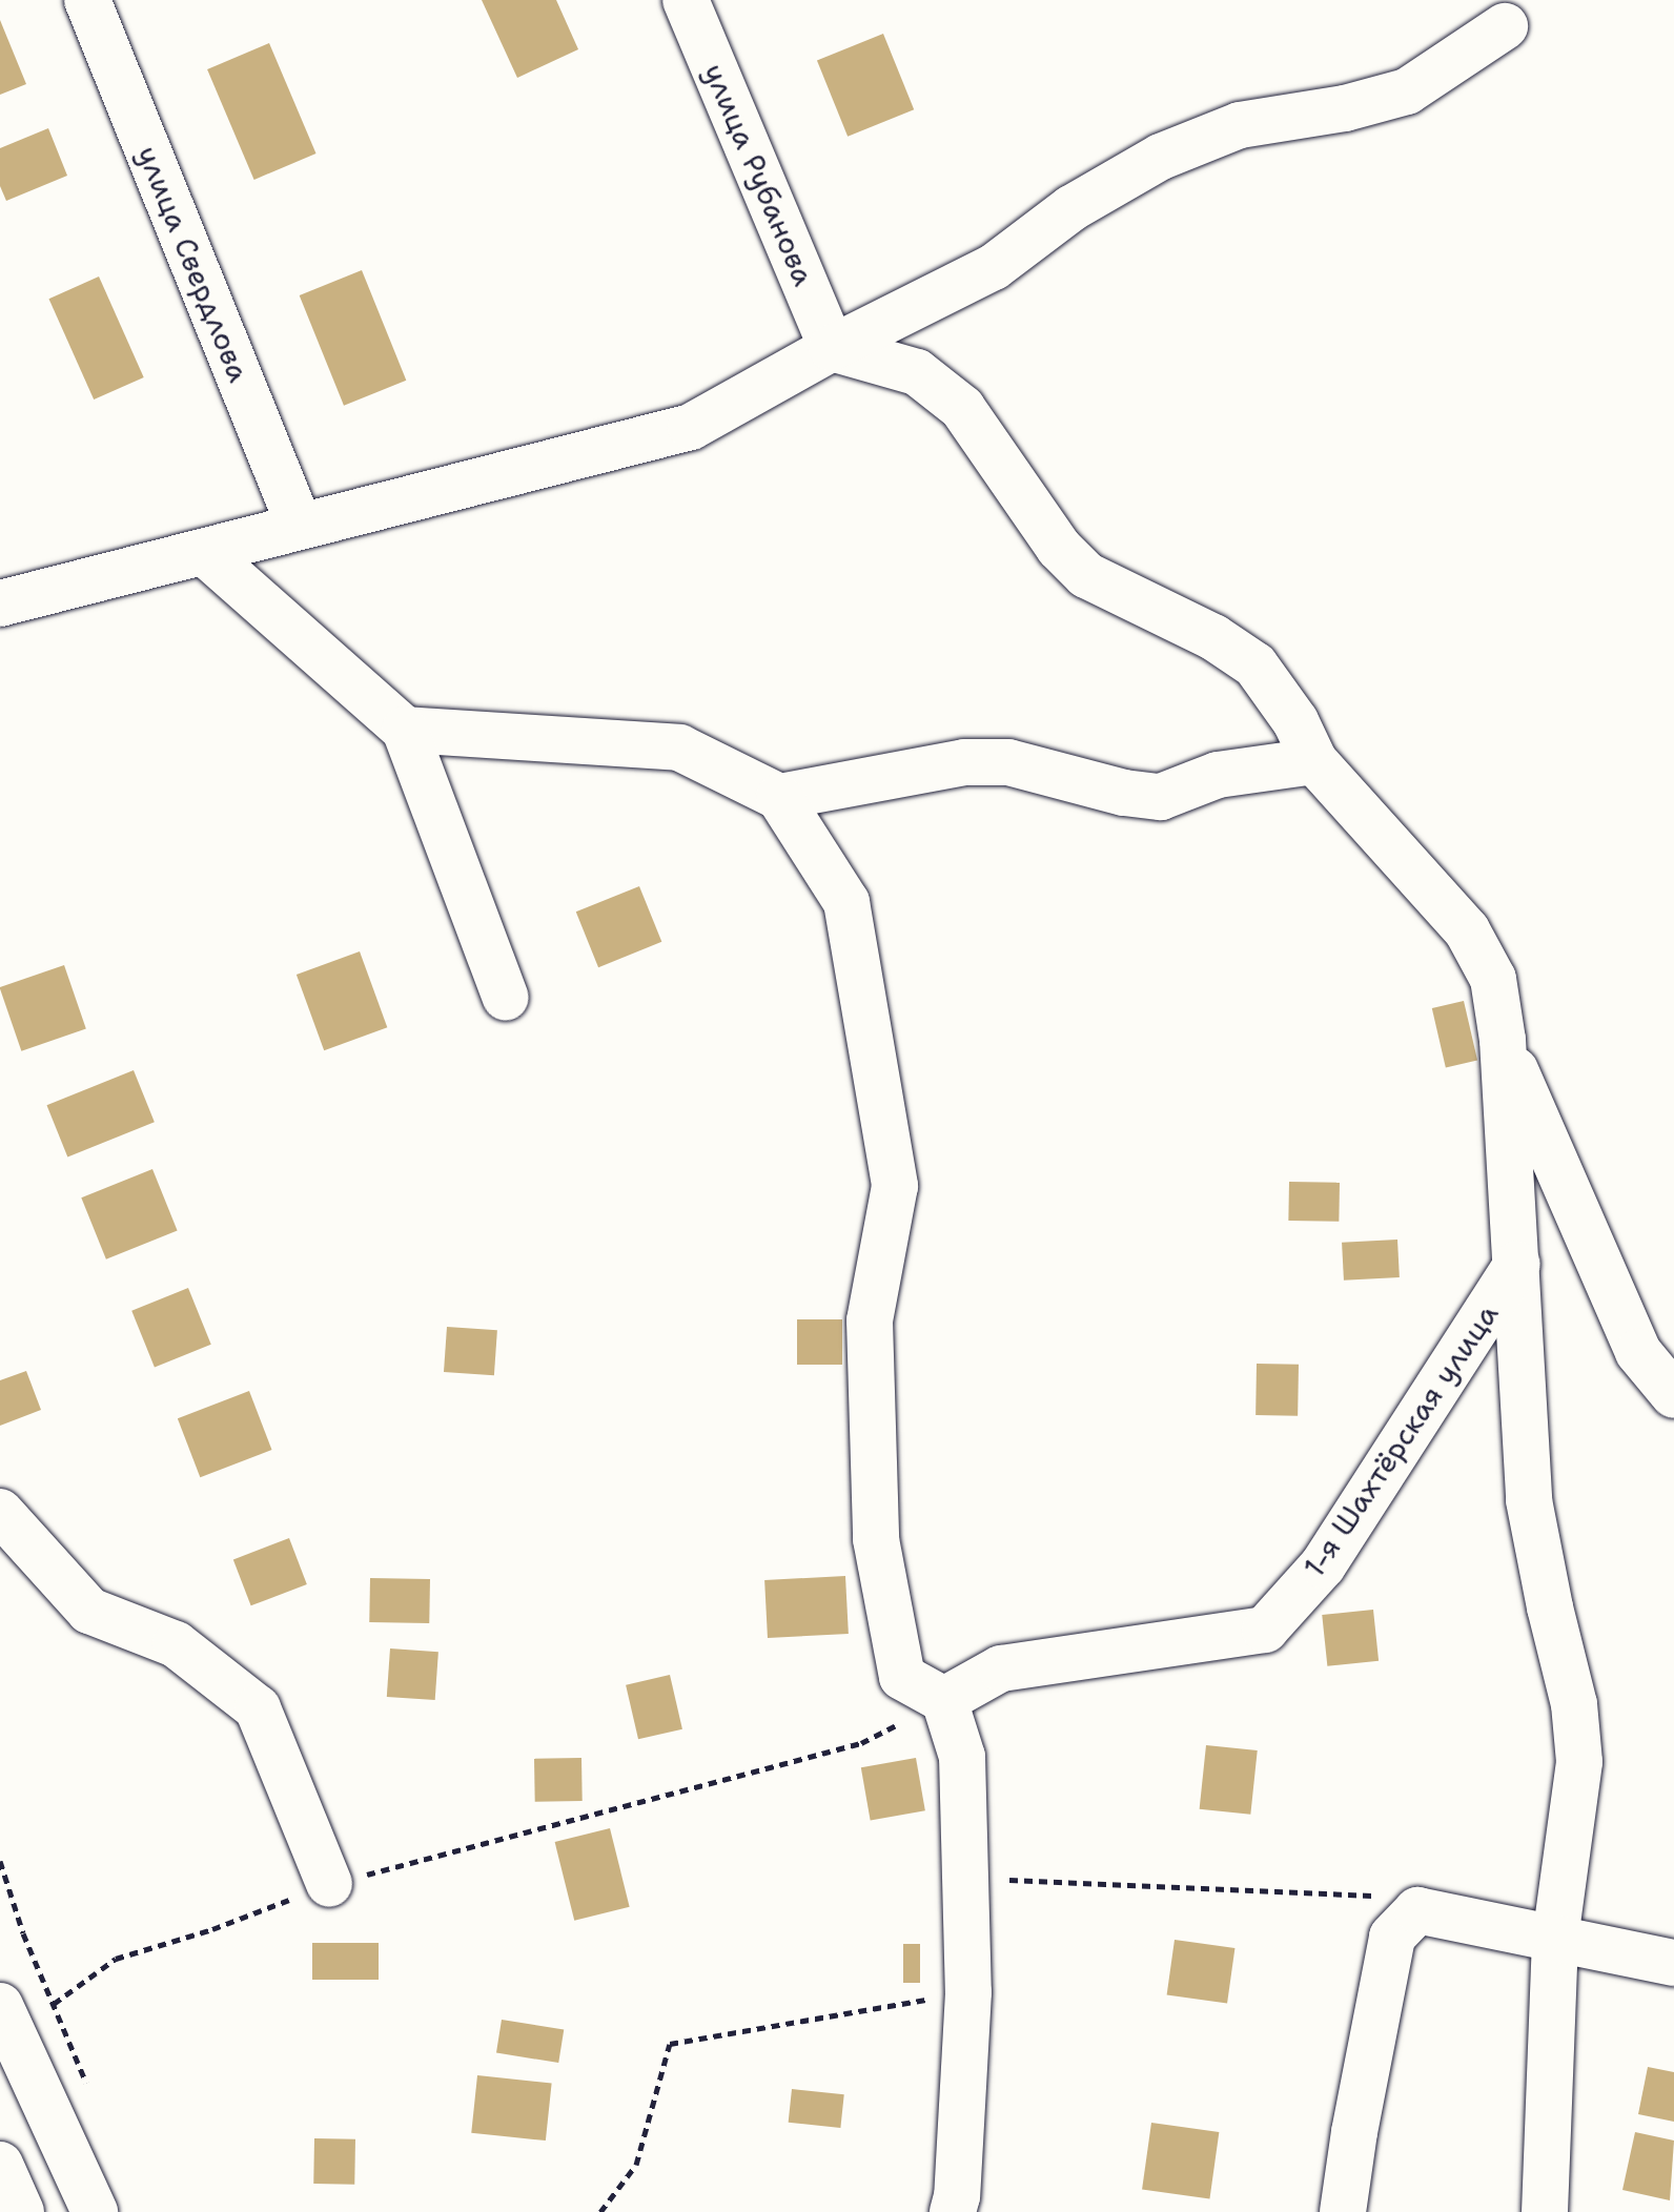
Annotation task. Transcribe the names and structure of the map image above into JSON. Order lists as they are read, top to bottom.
{
  "streets": {
    "street": ["улица Рубанова", "улица Свердлова", "1-я Шахтёрская улица"]
  },
  "crossings": [
    ["улица Рубанова", "1-я Шахтёрская улица"]
  ]
}
